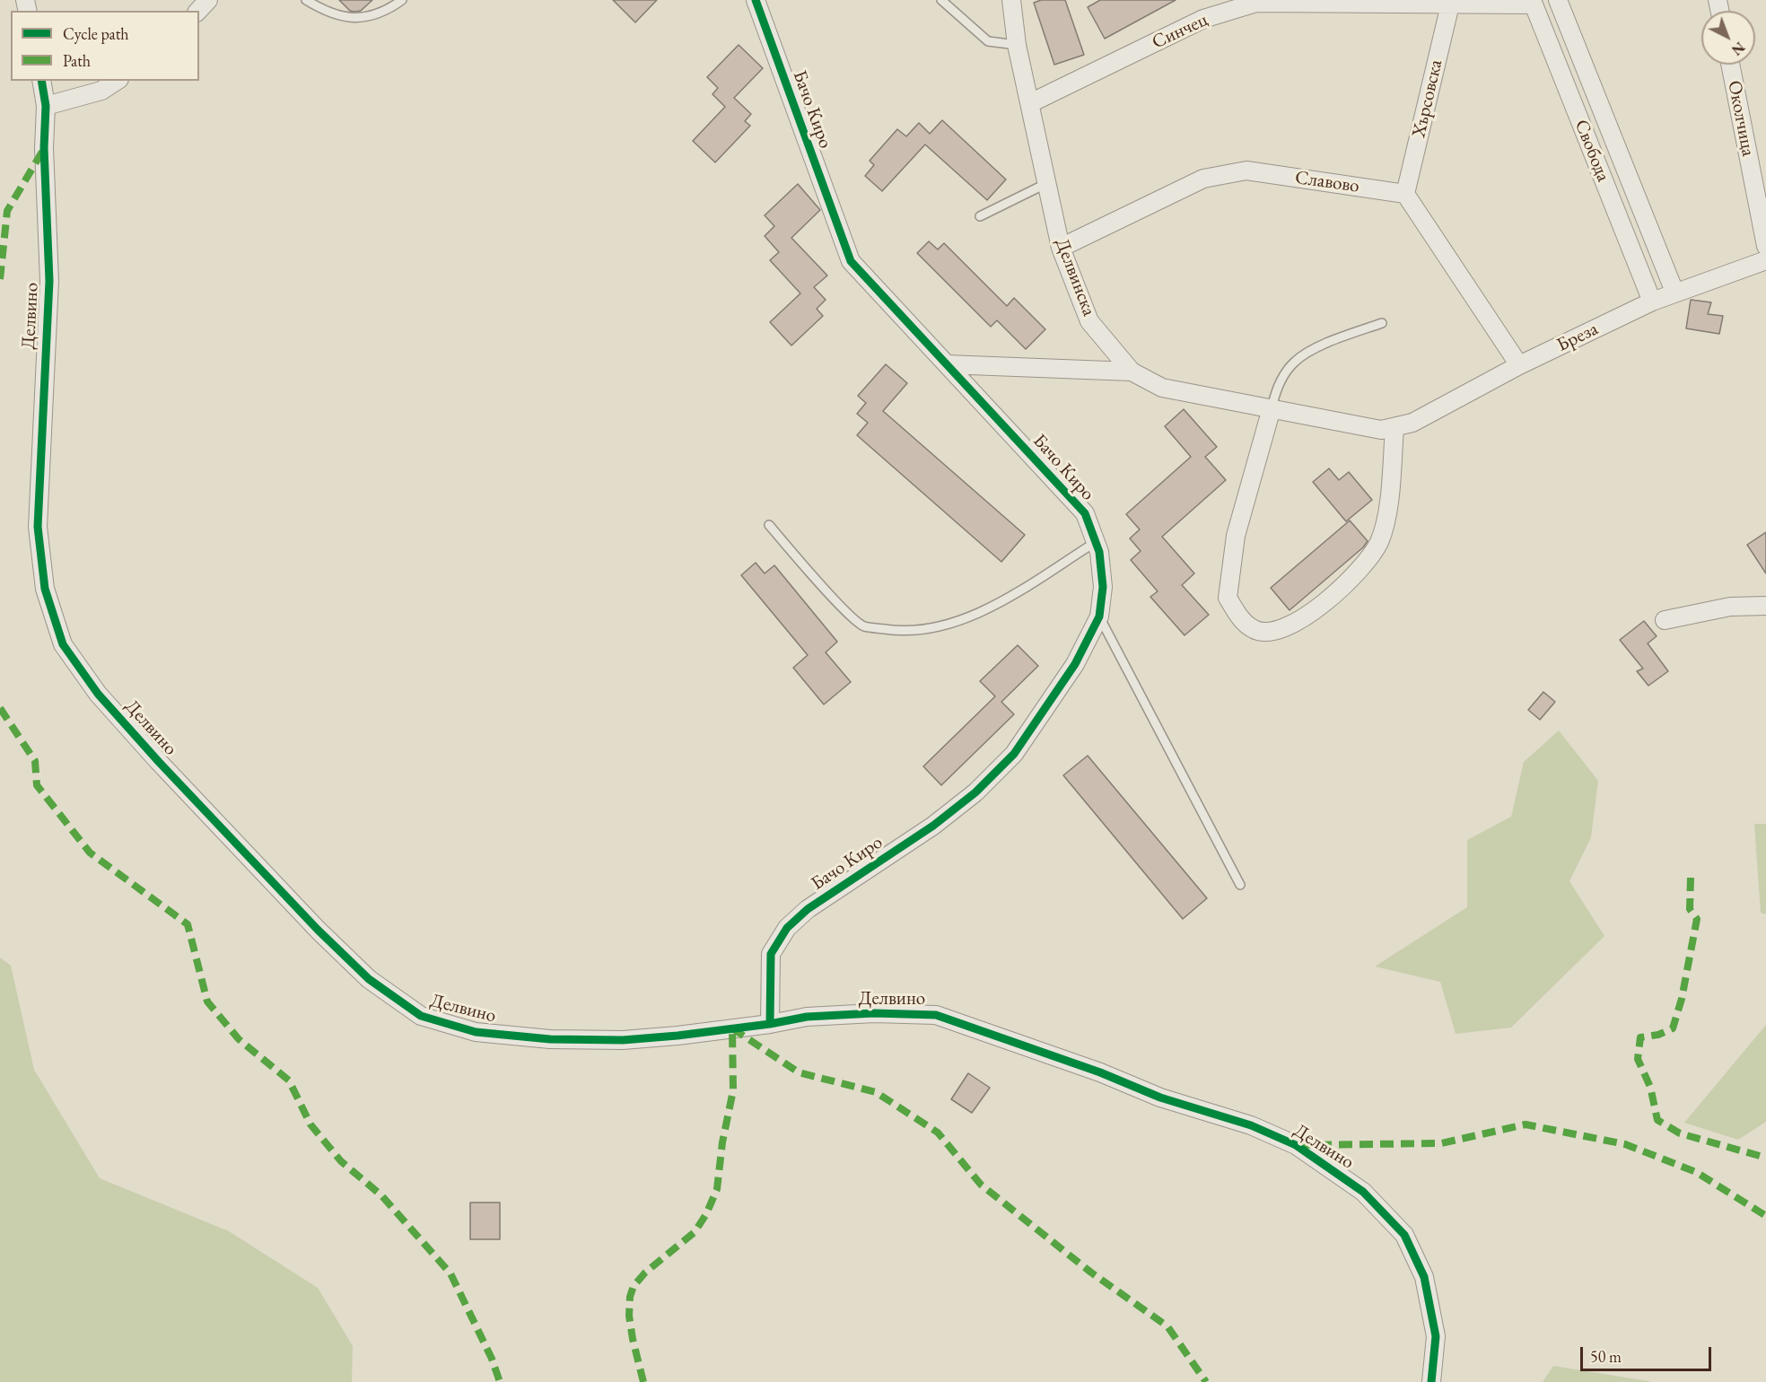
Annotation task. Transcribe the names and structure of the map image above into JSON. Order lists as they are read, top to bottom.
{
  "streets": {
    "street": [
      "Синчец",
      "Хърсовска",
      "Бачо Киро",
      "Околчица",
      "Свобода",
      "Славово",
      "Делвинска",
      "Делвино",
      "Бреза"
    ]
  },
  "crossings": [
    ["Синчец", "Хърсовска"],
    ["Синчец", "Свобода"],
    ["Синчец", "Делвинска"],
    ["Хърсовска", "Славово"],
    ["Бачо Киро", "Делвино"],
    ["Свобода", "Бреза"],
    ["Славово", "Делвинска"],
    ["Делвинска", "Бреза"]
  ],
  "legend": ["Cycle path", "Path"],
  "scale_bar": "50 m",
  "north": "bottom right"
}
